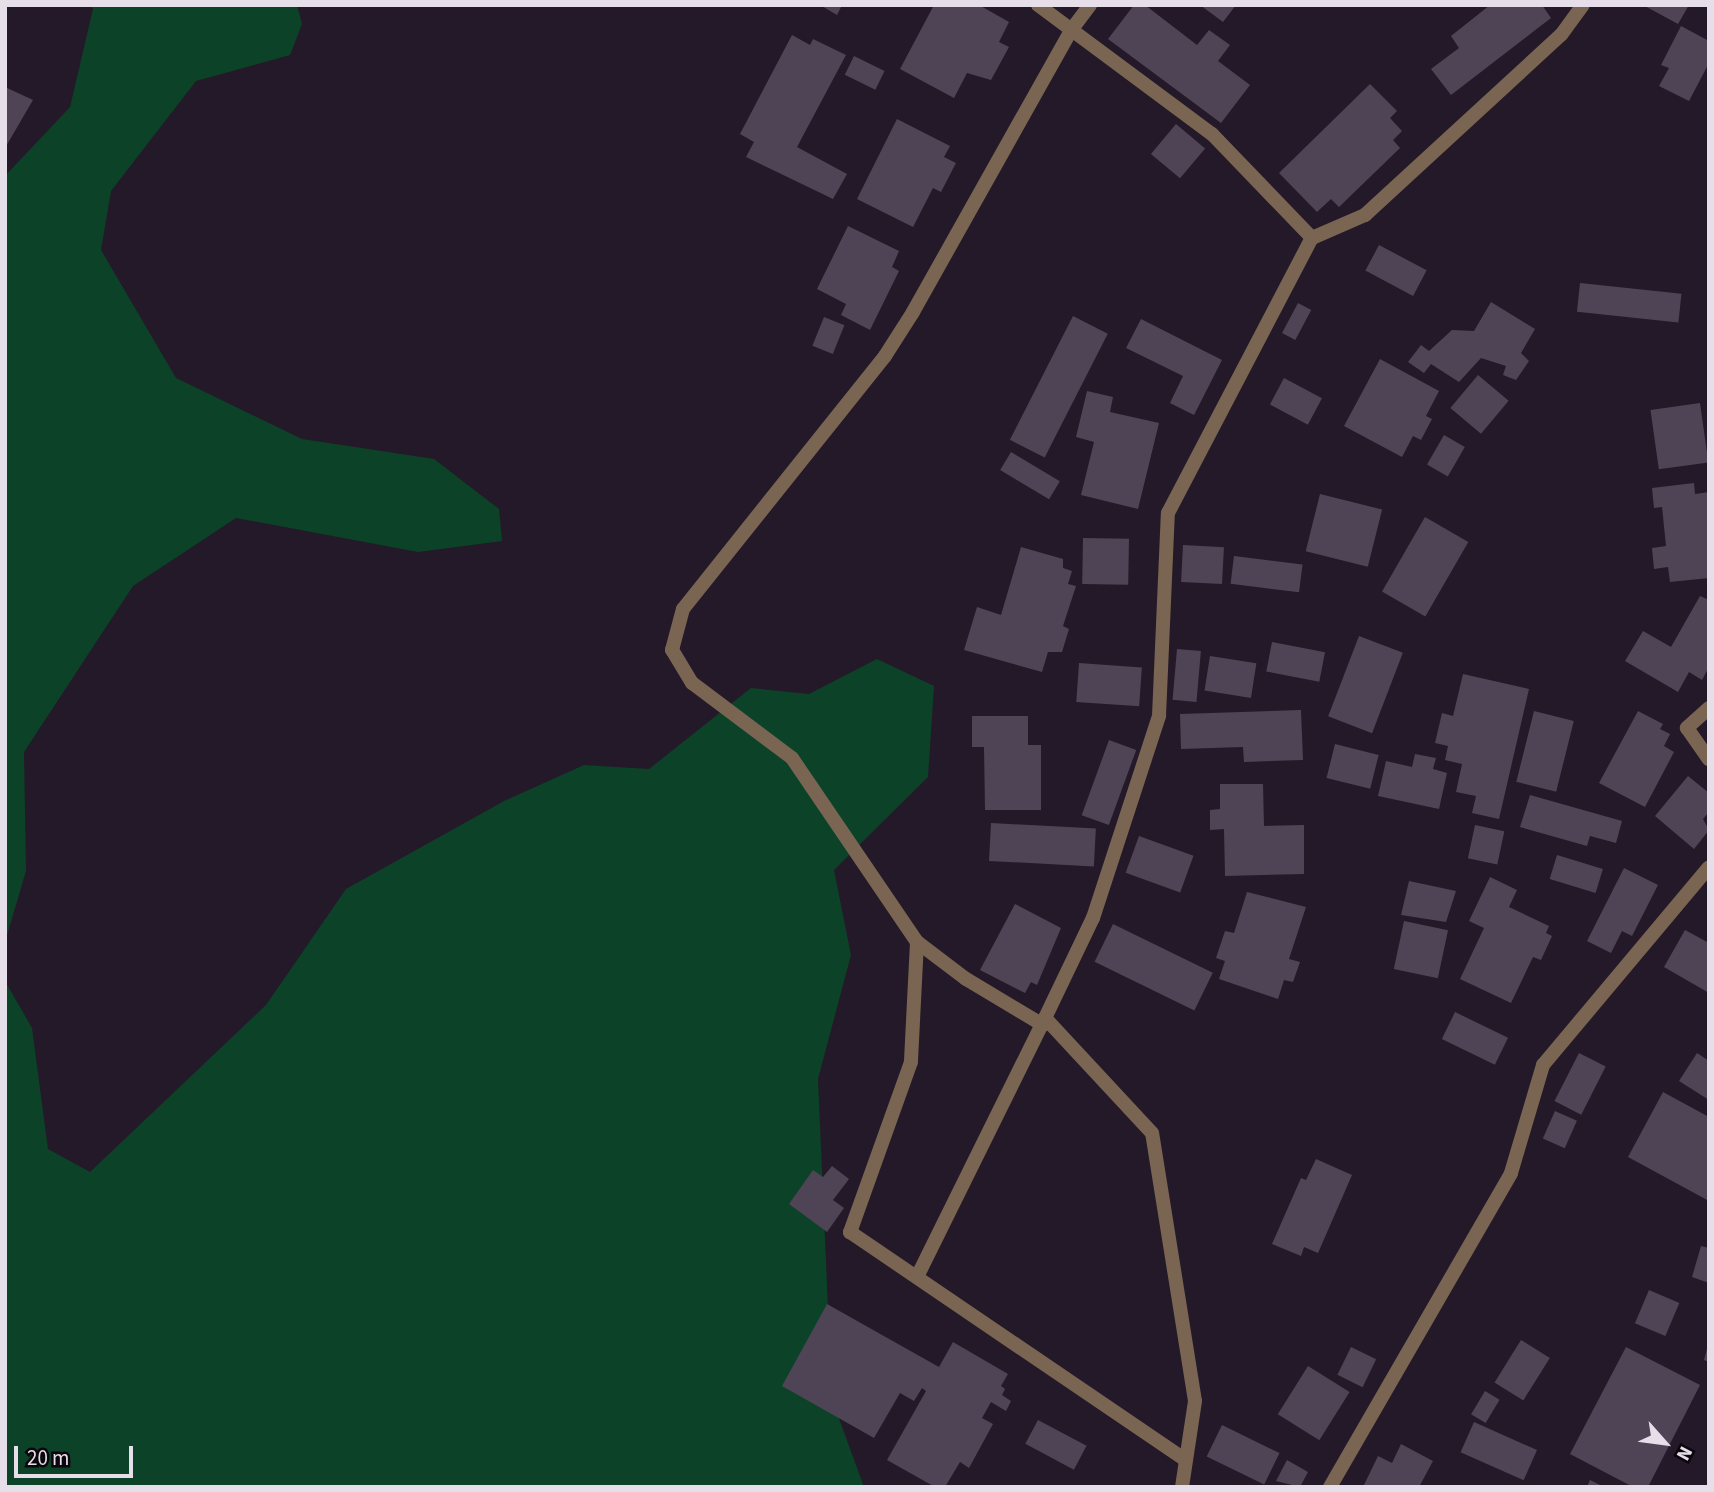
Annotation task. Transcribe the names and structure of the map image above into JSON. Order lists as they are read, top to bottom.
{
  "scale_bar": "20 m",
  "north": "bottom right"
}
